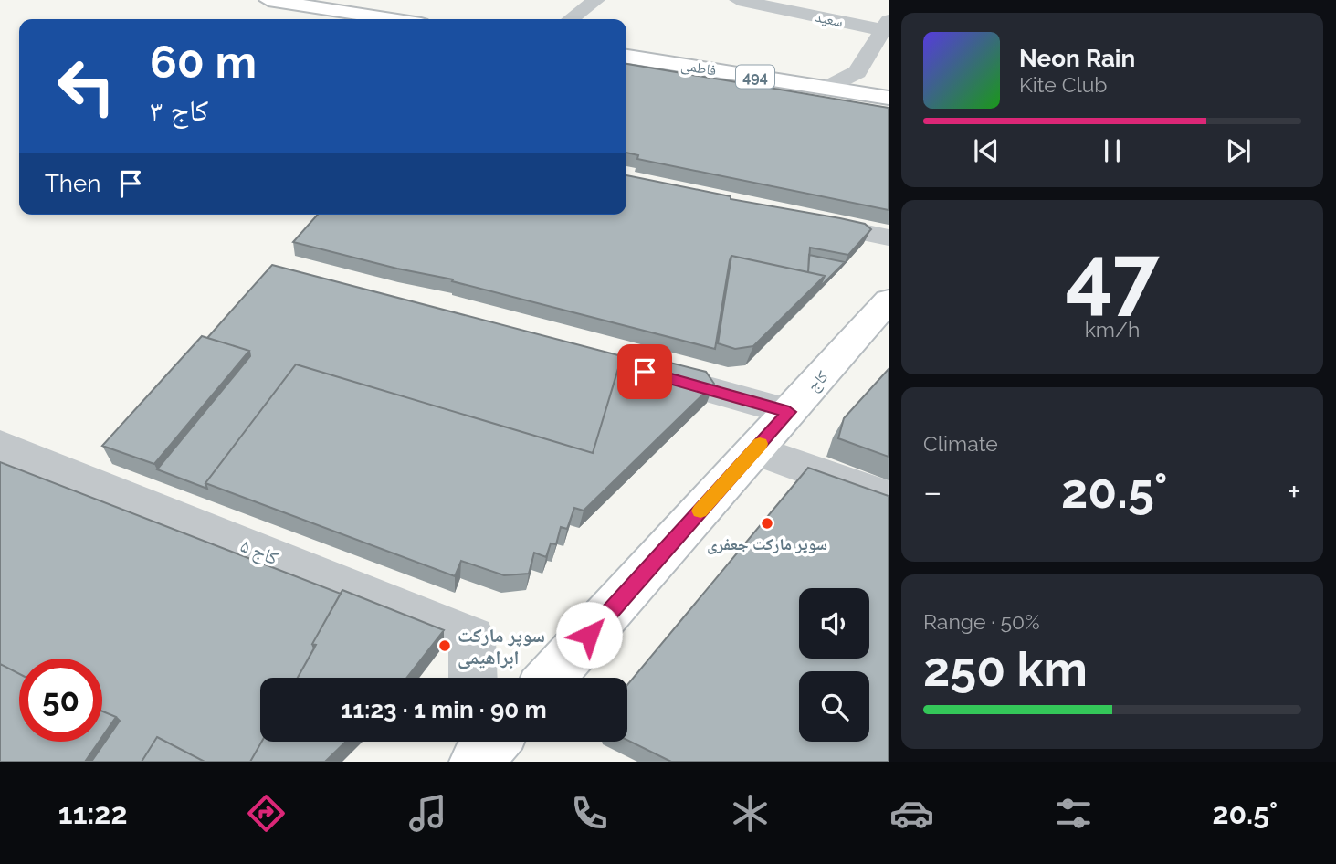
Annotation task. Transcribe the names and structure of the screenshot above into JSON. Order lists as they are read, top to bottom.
{
  "streets": {
    "main road": ["فاطمی", "494", "کاج"],
    "street": ["سعید", "کاج ۵"]
  },
  "places": ["سوپر مارکت جعفری", "سوپر مارکت ابراهیمی"],
  "page": {
    "turn": ["60 m", "کاج ۳"],
    "song": ["Neon Rain", "Kite Club"],
    "then": "Then",
    "tile": [
      ["47", "km/h"],
      "Climate",
      ["Range · 50%", "250 km"]
    ],
    "heat": ["−", "20.5°", "+"],
    "limit": "50",
    "trip": "11:23 · 1 min · 90 m",
    "tabs": ["11:22", "20.5°"]
  }
}
